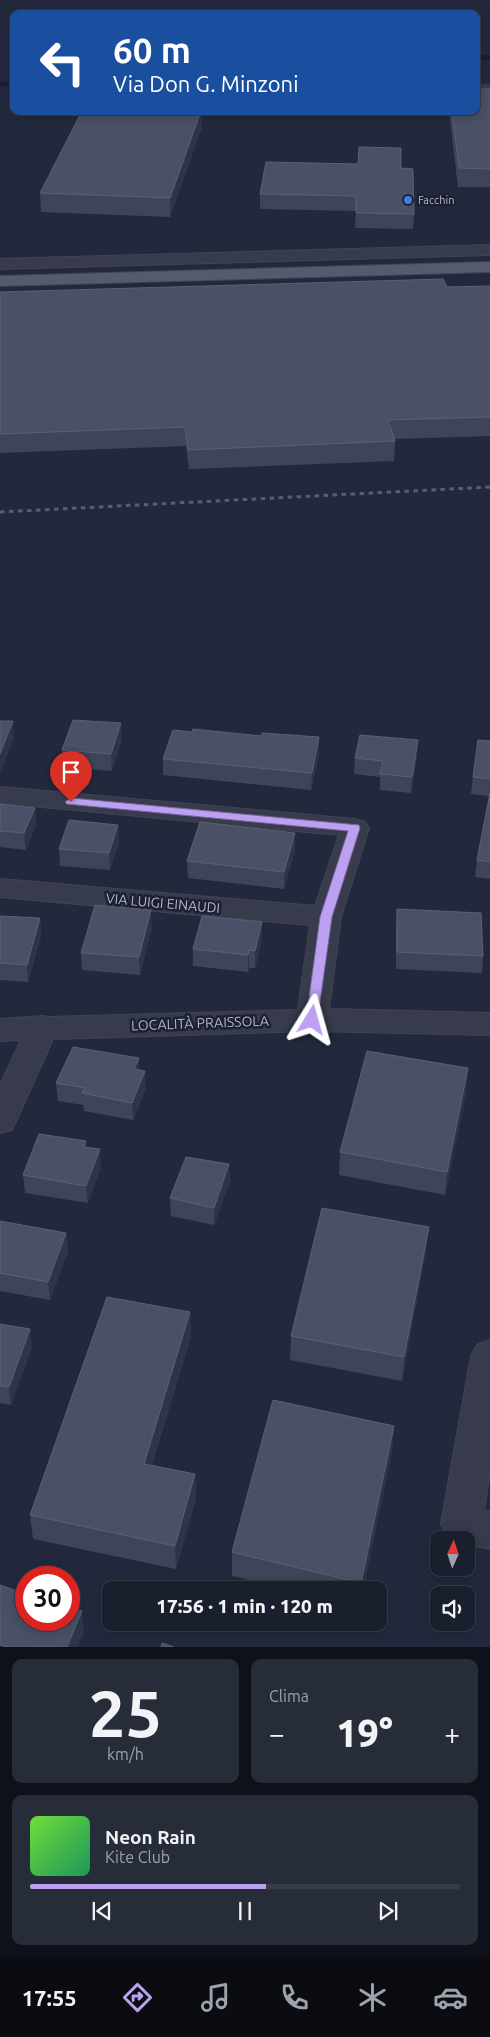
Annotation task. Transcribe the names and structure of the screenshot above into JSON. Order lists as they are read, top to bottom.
{
  "streets": {
    "street": ["VIA LUIGI EINAUDI", "LOCALITÀ PRAISSOLA"]
  },
  "places": ["Facchin"],
  "north": "top",
  "page": {
    "turn": ["60 m", "Via Don G. Minzoni"],
    "limit": "30",
    "trip": "17:56 · 1 min · 120 m",
    "tile": [
      ["25", "km/h"],
      "Clima"
    ],
    "heat": ["−", "19°", "+"],
    "song": ["Neon Rain", "Kite Club"],
    "tabs": "17:55"
  }
}
